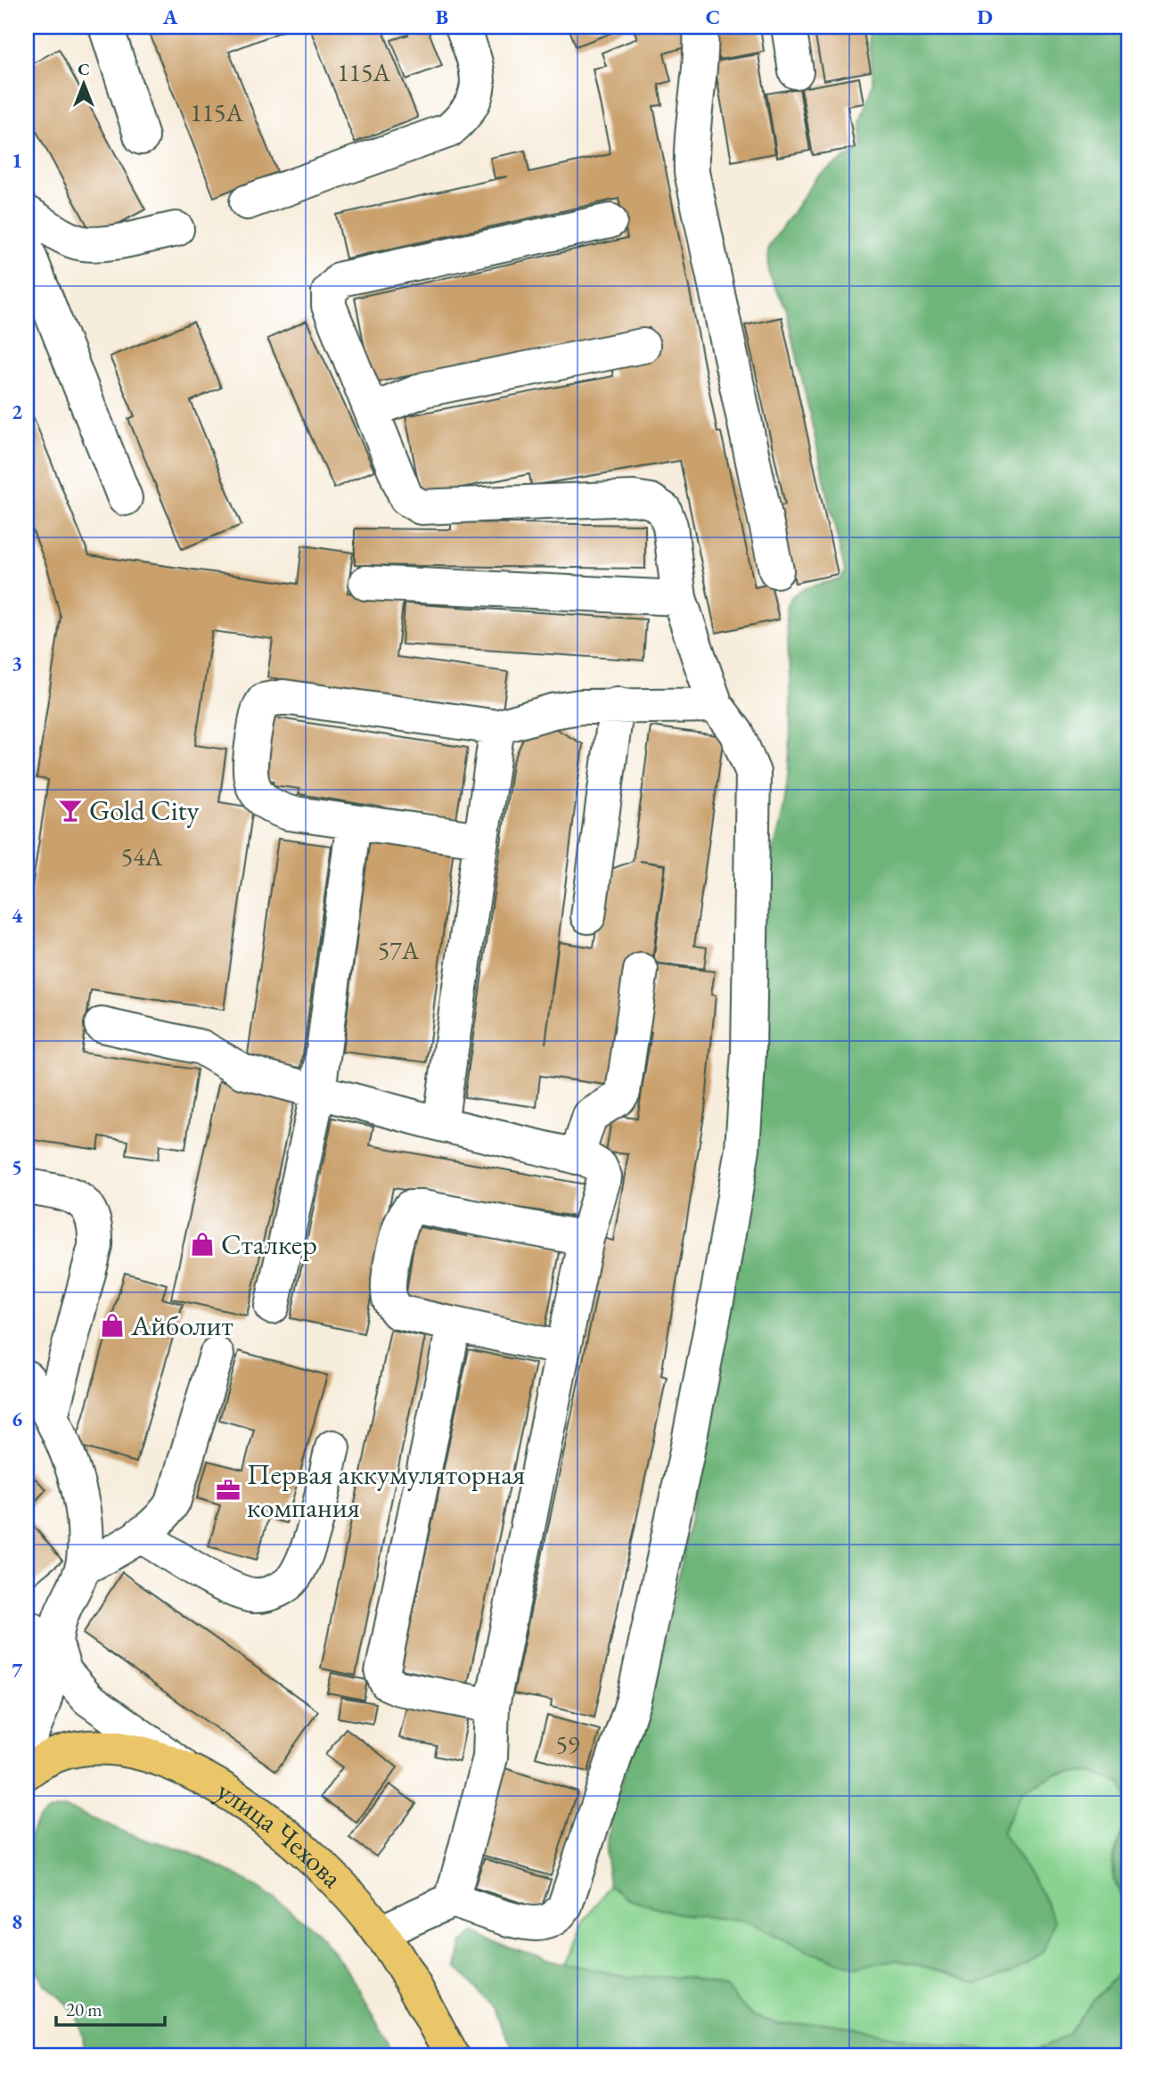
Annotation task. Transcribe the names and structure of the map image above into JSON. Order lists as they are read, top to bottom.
{
  "streets": {
    "main road": ["улица Чехова"]
  },
  "places": {
    "bar": ["Gold City"],
    "shop": ["Сталкер", "Айболит"],
    "office": ["Первая аккумуляторная компания"]
  },
  "house_numbers": [
    "115А",
    "115А",
    "54А",
    "57А",
    "59"
  ],
  "scale_bar": "20 m",
  "north": "top",
  "grid": {
    "columns": [
      "A",
      "B",
      "C",
      "D"
    ],
    "rows": [
      "1",
      "2",
      "3",
      "4",
      "5",
      "6",
      "7",
      "8"
    ]
  }
}
